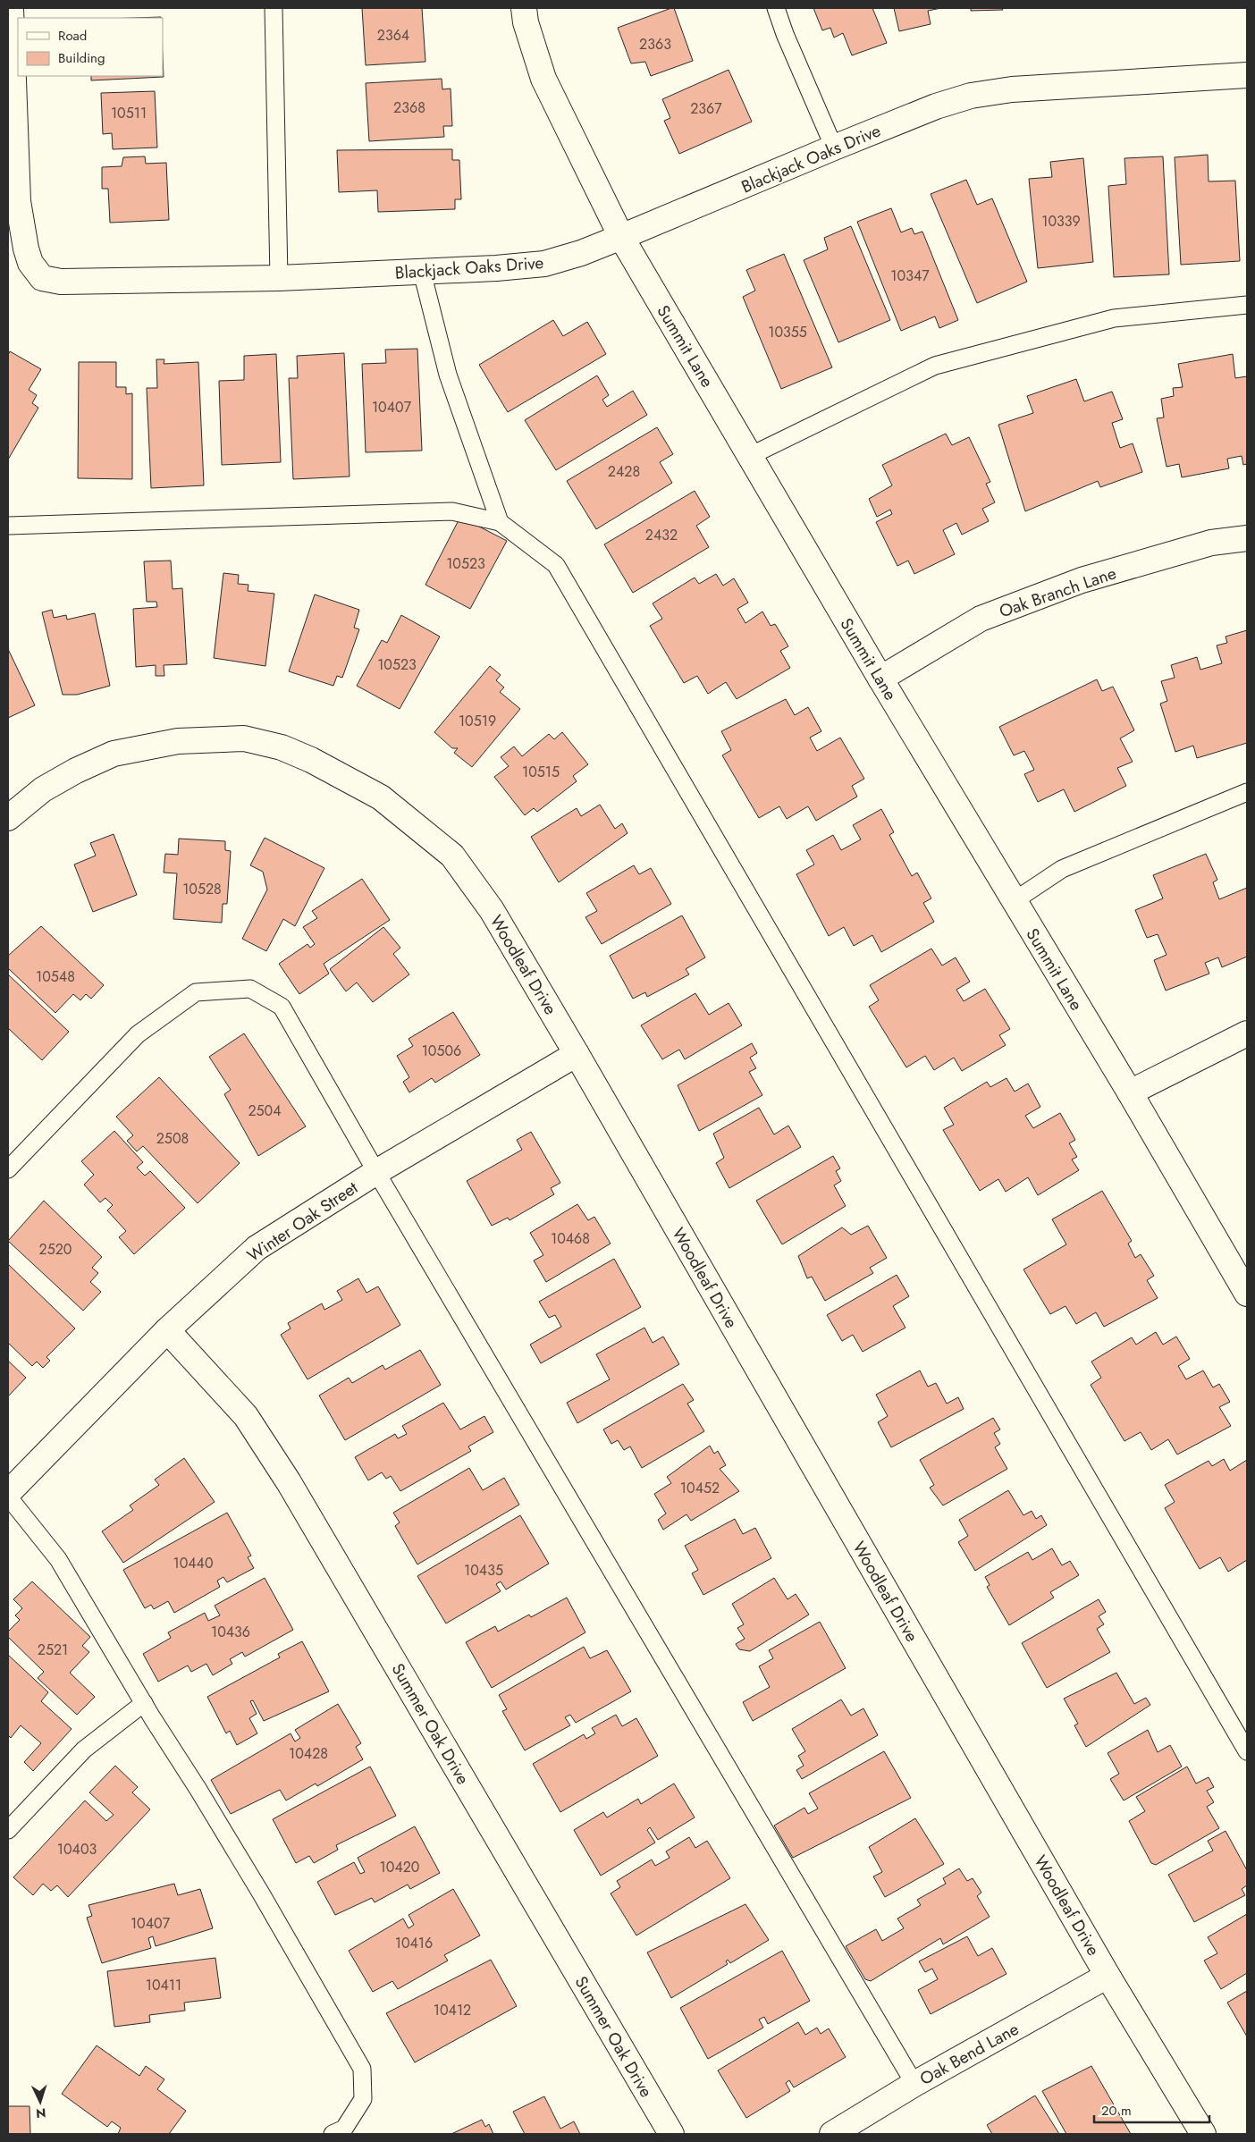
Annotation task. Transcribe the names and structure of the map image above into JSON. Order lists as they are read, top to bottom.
{
  "streets": {
    "street": [
      "Blackjack Oaks Drive",
      "Summit Lane",
      "Oak Branch Lane",
      "Woodleaf Drive",
      "Winter Oak Street",
      "Summer Oak Drive",
      "Oak Bend Lane"
    ]
  },
  "crossings": [
    ["Blackjack Oaks Drive", "Summit Lane"],
    ["Summit Lane", "Oak Branch Lane"],
    ["Woodleaf Drive", "Winter Oak Street"],
    ["Woodleaf Drive", "Oak Bend Lane"],
    ["Winter Oak Street", "Summer Oak Drive"]
  ],
  "house_numbers": [
    "2364",
    "2363",
    "2368",
    "2367",
    "10511",
    "10339",
    "10347",
    "10355",
    "10407",
    "2428",
    "2432",
    "10523",
    "10523",
    "10519",
    "10515",
    "10528",
    "10548",
    "10506",
    "2504",
    "2508",
    "10468",
    "2520",
    "10452",
    "10440",
    "10435",
    "10436",
    "2521",
    "10428",
    "10403",
    "10420",
    "10407",
    "10416",
    "10411",
    "10412"
  ],
  "legend": ["Road", "Building"],
  "scale_bar": "20 m",
  "north": "bottom"
}
